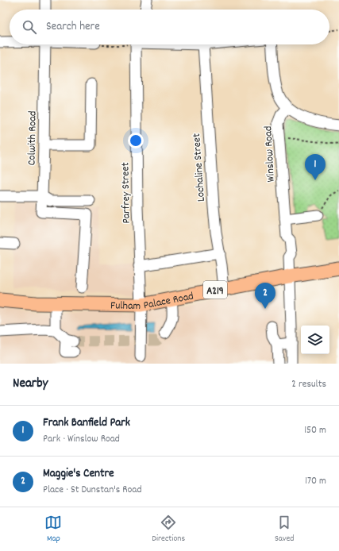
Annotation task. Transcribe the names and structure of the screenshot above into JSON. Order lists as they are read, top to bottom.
{
  "streets": {
    "main road": ["A219", "Fulham Palace Road"],
    "street": [
      "Colwith Road",
      "Winslow Road",
      "Lochaline Street",
      "Parfrey Street"
    ]
  },
  "crossings": [
    ["Winslow Road", "Fulham Palace Road"],
    ["Lochaline Street", "Fulham Palace Road"],
    ["Parfrey Street", "Fulham Palace Road"]
  ],
  "page": {
    "search": "Search here",
    "pins": ["1", "2"],
    "heading": ["Nearby", "2 results"],
    "list": [
      {
        "mark": "1",
        "name": "Frank Banfield Park",
        "note": "Park · Winslow Road",
        "value": "150 m"
      },
      {
        "mark": "2",
        "name": "Maggie's Centre",
        "note": "Place · St Dunstan's Road",
        "value": "170 m"
      }
    ],
    "nav": ["Map", "Directions", "Saved"]
  }
}
